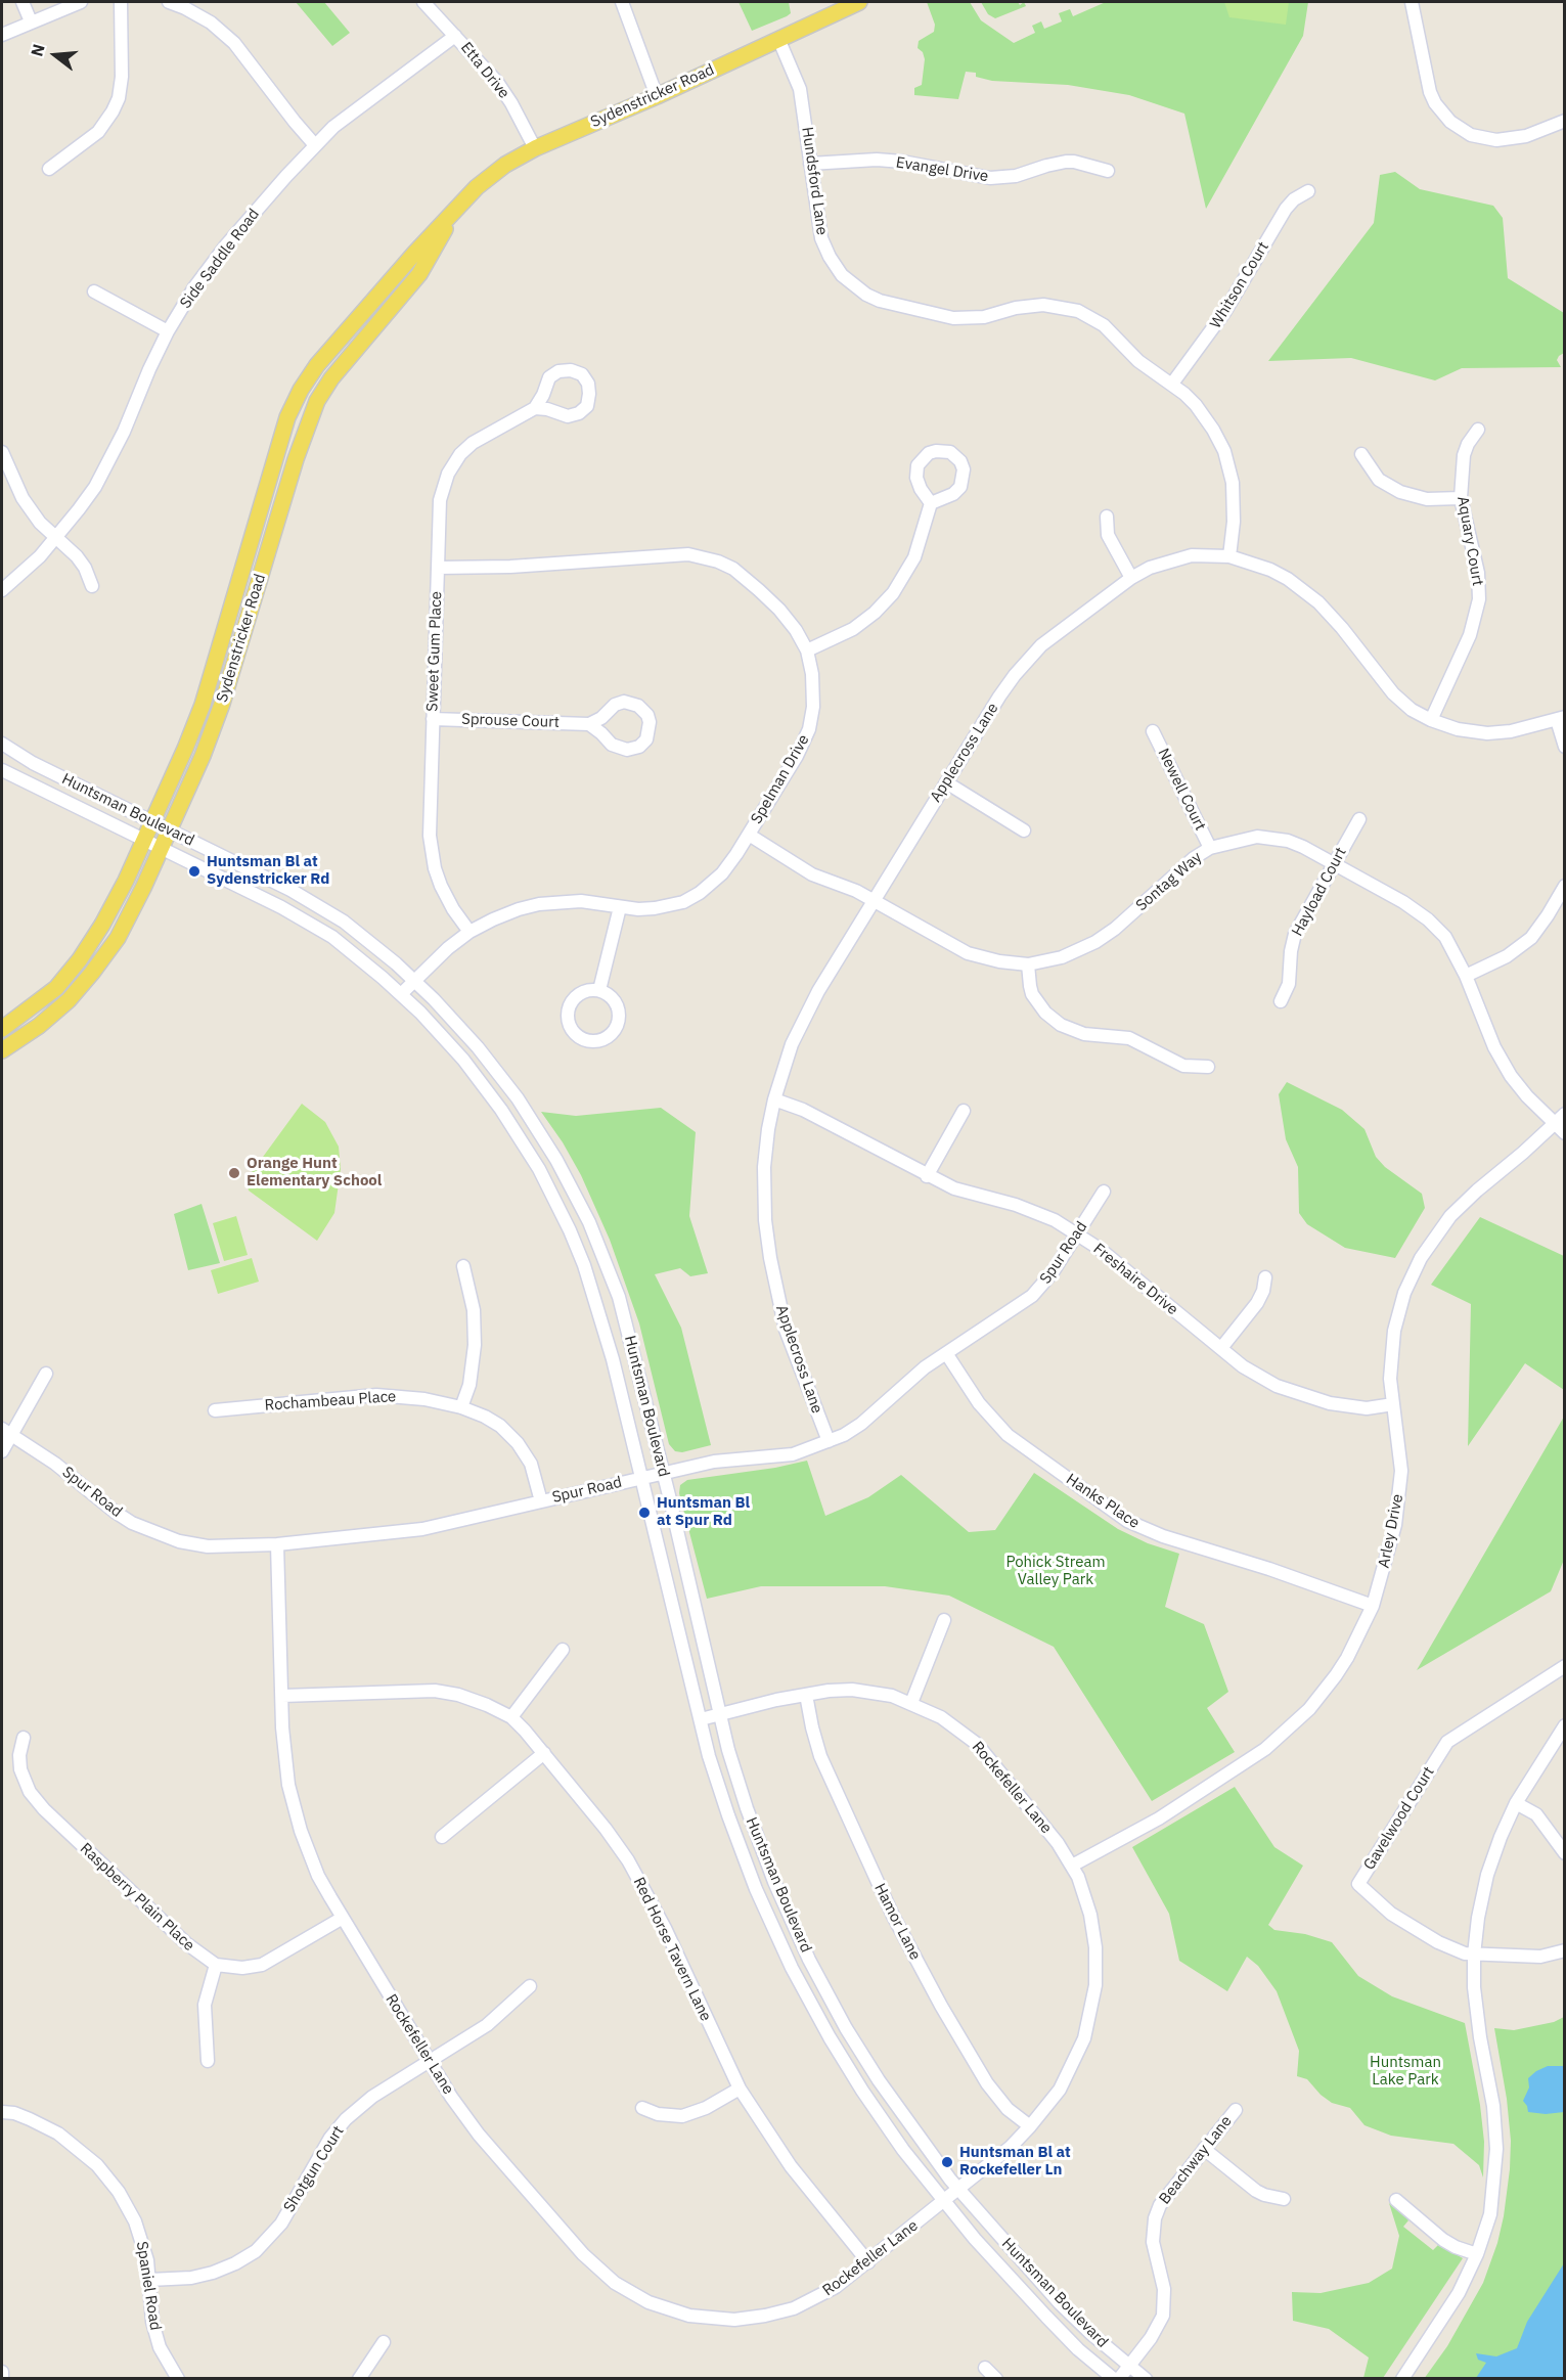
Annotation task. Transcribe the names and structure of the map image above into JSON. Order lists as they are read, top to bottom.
{
  "streets": {
    "main road": ["Sydenstricker Road"],
    "street": [
      "Etta Drive",
      "Evangel Drive",
      "Hundsford Lane",
      "Side Saddle Road",
      "Whitson Court",
      "Aquary Court",
      "Sweet Gum Place",
      "Sprouse Court",
      "Applecross Lane",
      "Spelman Drive",
      "Newell Court",
      "Huntsman Boulevard",
      "Sontag Way",
      "Hayload Court",
      "Spur Road",
      "Freshaire Drive",
      "Rochambeau Place",
      "Hanks Place",
      "Arley Drive",
      "Rockefeller Lane",
      "Gavelwood Court",
      "Raspberry Plain Place",
      "Hamor Lane",
      "Red Horse Tavern Lane",
      "Beachway Lane",
      "Shotgun Court",
      "Spaniel Road"
    ]
  },
  "crossings": [
    ["Etta Drive", "Sydenstricker Road"],
    ["Etta Drive", "Side Saddle Road"],
    ["Sydenstricker Road", "Hundsford Lane"],
    ["Sydenstricker Road", "Huntsman Boulevard"],
    ["Evangel Drive", "Hundsford Lane"],
    ["Hundsford Lane", "Whitson Court"],
    ["Hundsford Lane", "Applecross Lane"],
    ["Aquary Court", "Applecross Lane"],
    ["Sweet Gum Place", "Sprouse Court"],
    ["Sweet Gum Place", "Spelman Drive"],
    ["Applecross Lane", "Sontag Way"],
    ["Applecross Lane", "Spur Road"],
    ["Applecross Lane", "Freshaire Drive"],
    ["Spelman Drive", "Huntsman Boulevard"],
    ["Spelman Drive", "Sontag Way"],
    ["Newell Court", "Sontag Way"],
    ["Huntsman Boulevard", "Spur Road"],
    ["Huntsman Boulevard", "Rockefeller Lane"],
    ["Huntsman Boulevard", "Beachway Lane"],
    ["Sontag Way", "Hayload Court"],
    ["Sontag Way", "Arley Drive"],
    ["Spur Road", "Freshaire Drive"],
    ["Spur Road", "Rochambeau Place"],
    ["Spur Road", "Hanks Place"],
    ["Spur Road", "Rockefeller Lane"],
    ["Freshaire Drive", "Arley Drive"],
    ["Hanks Place", "Arley Drive"],
    ["Arley Drive", "Rockefeller Lane"],
    ["Rockefeller Lane", "Raspberry Plain Place"],
    ["Rockefeller Lane", "Hamor Lane"],
    ["Rockefeller Lane", "Red Horse Tavern Lane"],
    ["Rockefeller Lane", "Shotgun Court"],
    ["Shotgun Court", "Spaniel Road"]
  ],
  "parks": ["Pohick Stream Valley Park", "Huntsman Lake Park"],
  "places": [
    "Huntsman Bl at Sydenstricker Rd",
    "Orange Hunt Elementary School",
    "Huntsman Bl at Spur Rd",
    "Huntsman Bl at Rockefeller Ln"
  ],
  "north": "left"
}
